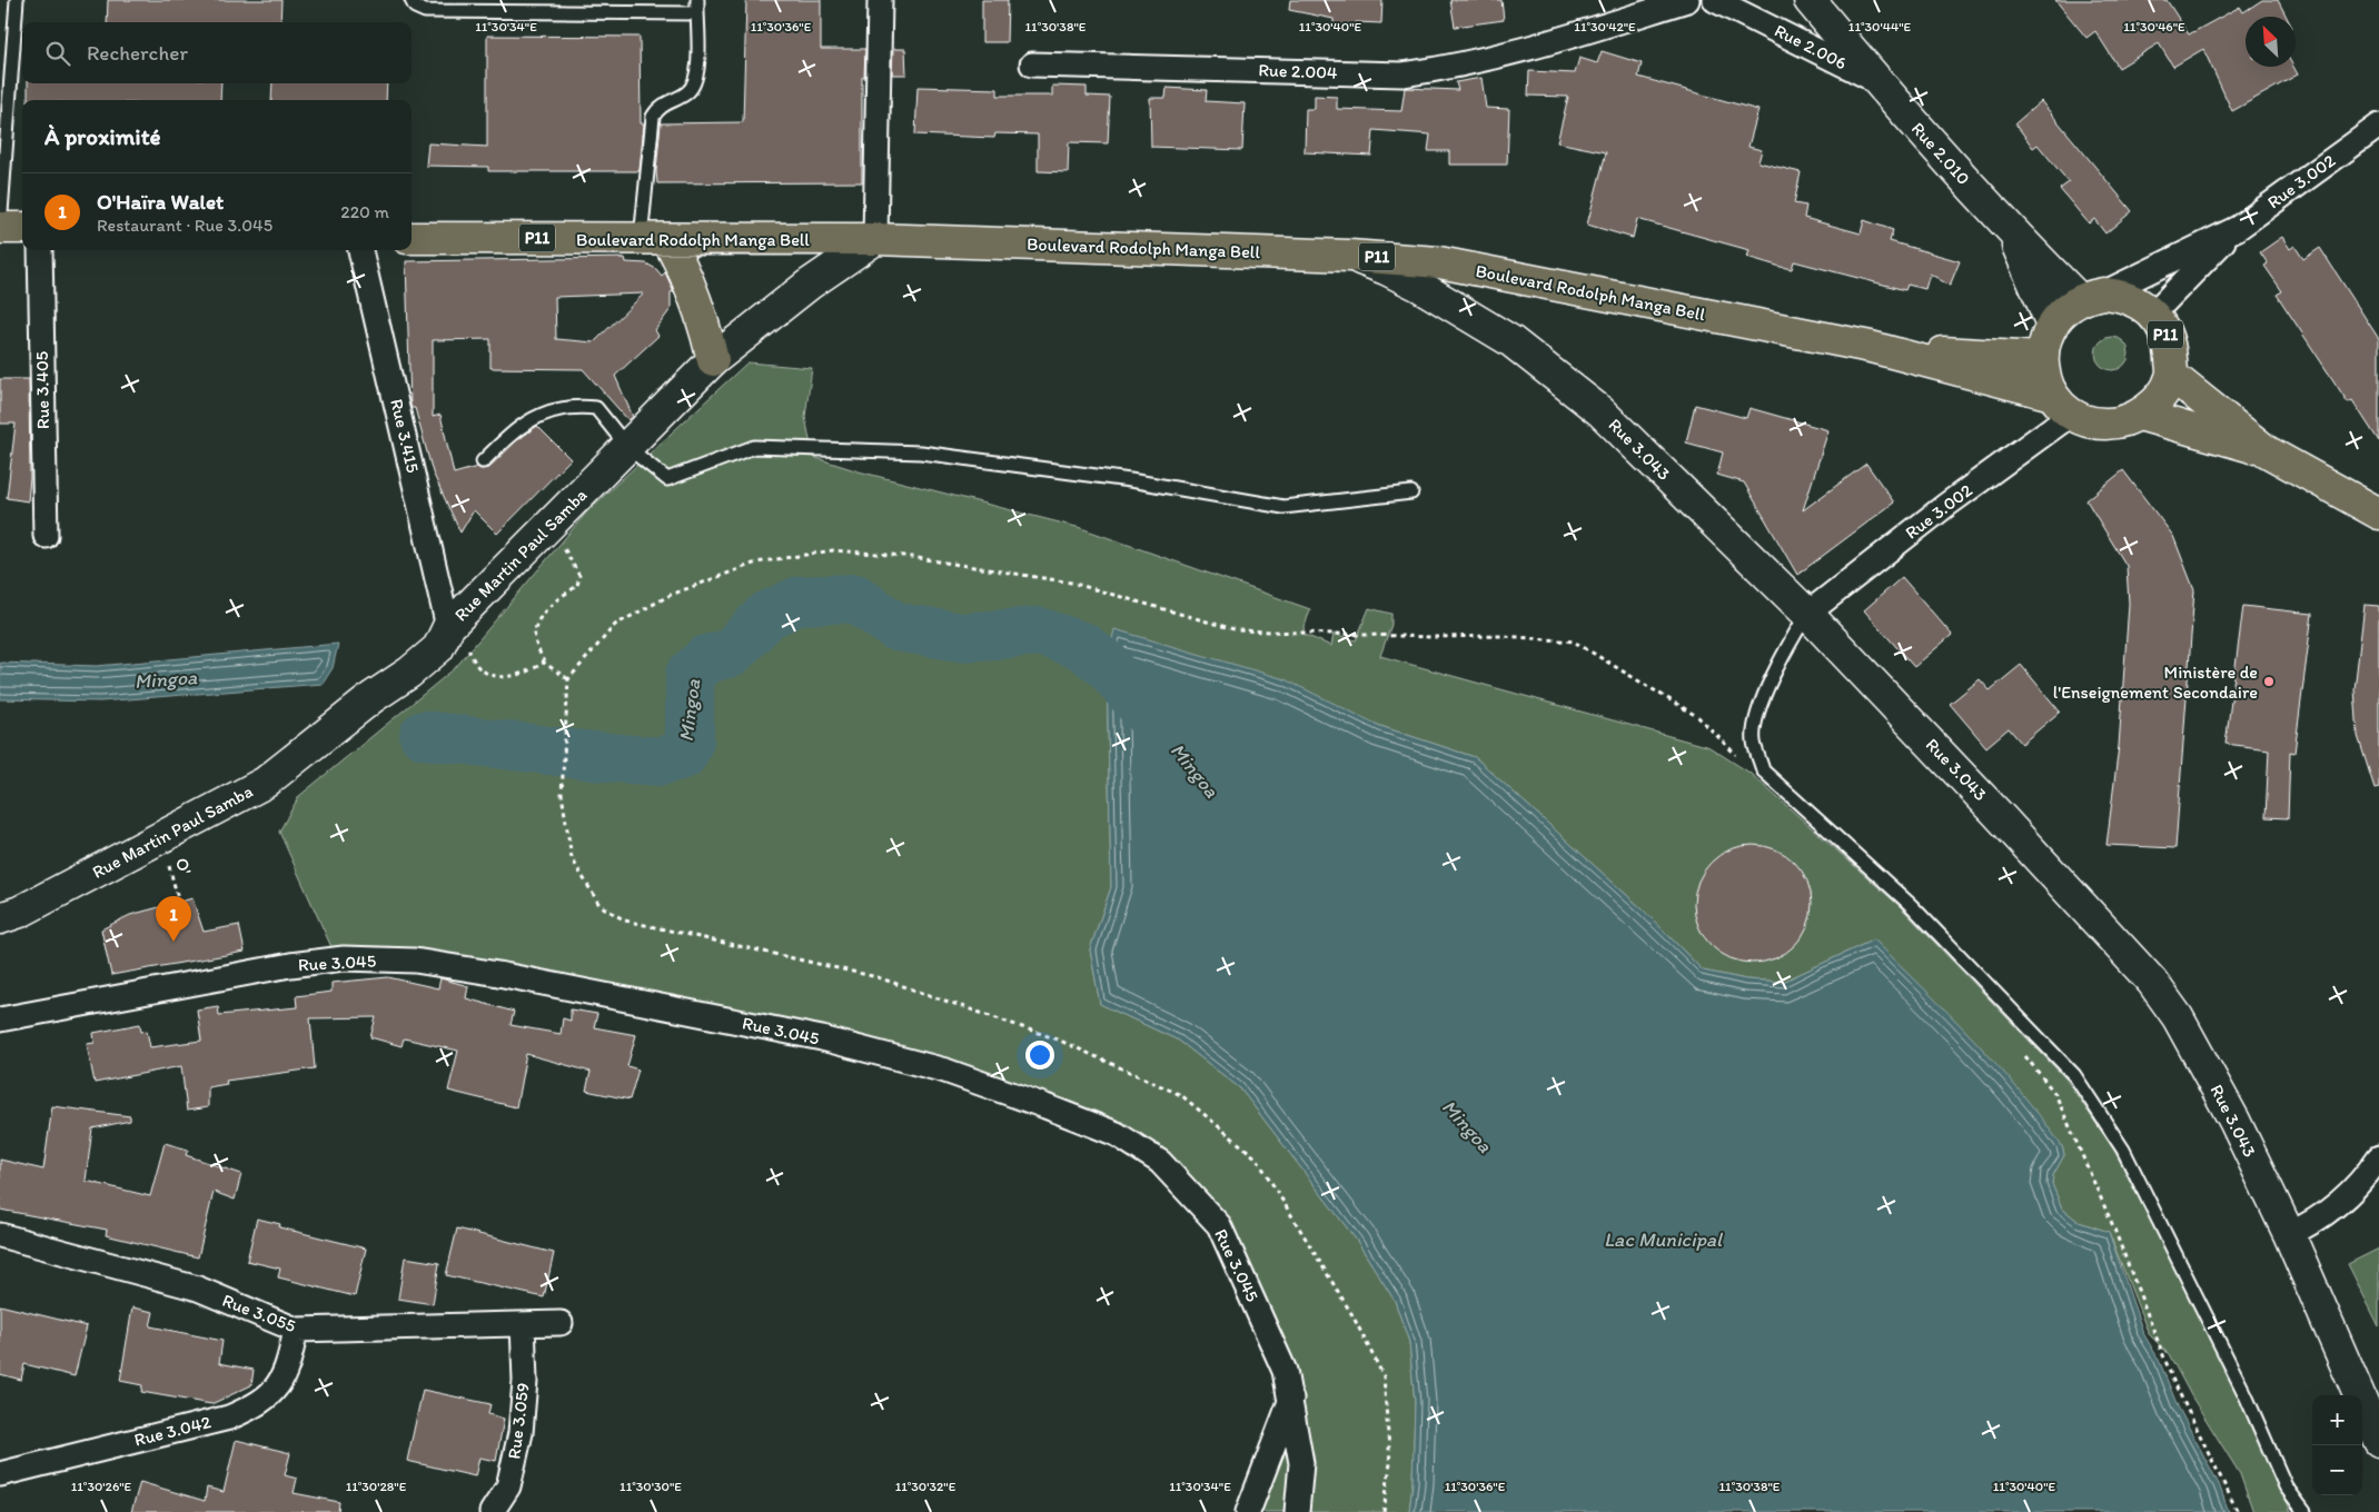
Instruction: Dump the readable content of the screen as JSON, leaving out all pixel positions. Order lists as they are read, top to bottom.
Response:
{
  "streets": {
    "main road": [
      "Rue 2.010",
      "P11",
      "Boulevard Rodolph Manga Bell",
      "Rue 3.043",
      "Rue Martin Paul Samba"
    ],
    "street": [
      "Rue 2.006",
      "Rue 2.004",
      "Rue 3.002",
      "Rue 3.405",
      "Rue 3.415",
      "Rue 3.045",
      "Rue 3.055",
      "Rue 3.059",
      "Rue 3.042"
    ],
    "path": ["O'"]
  },
  "crossings": [
    ["Rue 2.006", "Rue 2.010"],
    ["Rue 2.010", "Rue 3.002"],
    ["Rue 2.010", "P11"],
    ["Rue 3.002", "P11"],
    ["Rue 3.002", "Rue 3.043"],
    ["P11", "Boulevard Rodolph Manga Bell"],
    ["Boulevard Rodolph Manga Bell", "Rue 3.043"],
    ["Boulevard Rodolph Manga Bell", "Rue Martin Paul Samba"],
    ["Rue 3.415", "Rue Martin Paul Samba"],
    ["Rue Martin Paul Samba", "O'"],
    ["Rue 3.055", "Rue 3.059"],
    ["Rue 3.055", "Rue 3.042"]
  ],
  "water": ["Mingoa", "Lac Municipal"],
  "places": ["Ministère de l'Enseignement Secondaire"],
  "north": "top left",
  "page": {
    "search": "Rechercher",
    "heading": "À proximité",
    "list": [
      {
        "mark": "1",
        "name": "O'Haïra Walet",
        "note": "Restaurant · Rue 3.045",
        "value": "220 m"
      }
    ],
    "pins": "1",
    "map_buttons": ["+", "−"]
  },
  "coordinates": [
    "11°30'34\"E",
    "11°30'36\"E",
    "11°30'38\"E",
    "11°30'40\"E",
    "11°30'42\"E",
    "11°30'44\"E",
    "11°30'46\"E",
    "11°30'26\"E",
    "11°30'28\"E",
    "11°30'30\"E",
    "11°30'32\"E"
  ]
}
